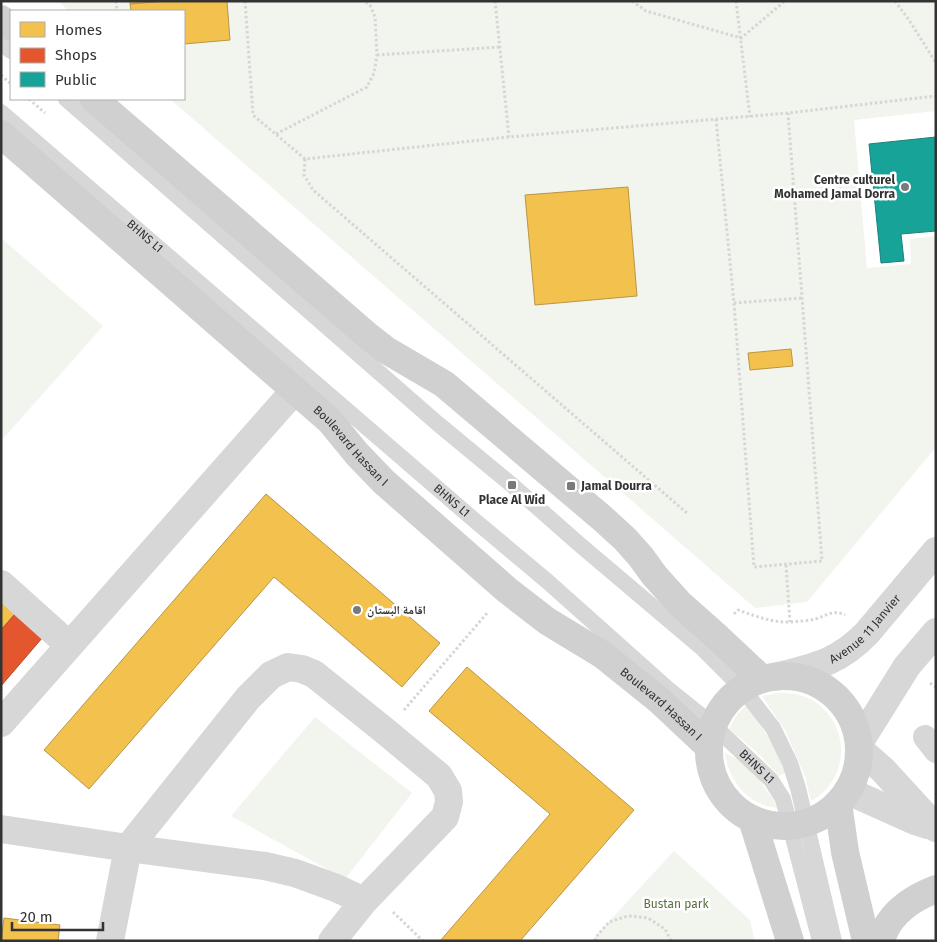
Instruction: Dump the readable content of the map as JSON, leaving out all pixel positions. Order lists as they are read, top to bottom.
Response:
{
  "streets": {
    "main road": ["Boulevard Hassan I"],
    "street": ["Avenue 11 Janvier"],
    "lane": ["BHNS L1"]
  },
  "crossings": [
    ["BHNS L1", "Boulevard Hassan I"],
    ["BHNS L1", "Avenue 11 Janvier"]
  ],
  "parks": ["Bustan park"],
  "places": {
    "other": ["Centre culturel Mohamed Jamal Dorra", "اقامة البستان"],
    "transit": ["Place Al Wid", "Jamal Dourra"]
  },
  "legend": ["Homes", "Shops", "Public"],
  "scale_bar": "20 m"
}
